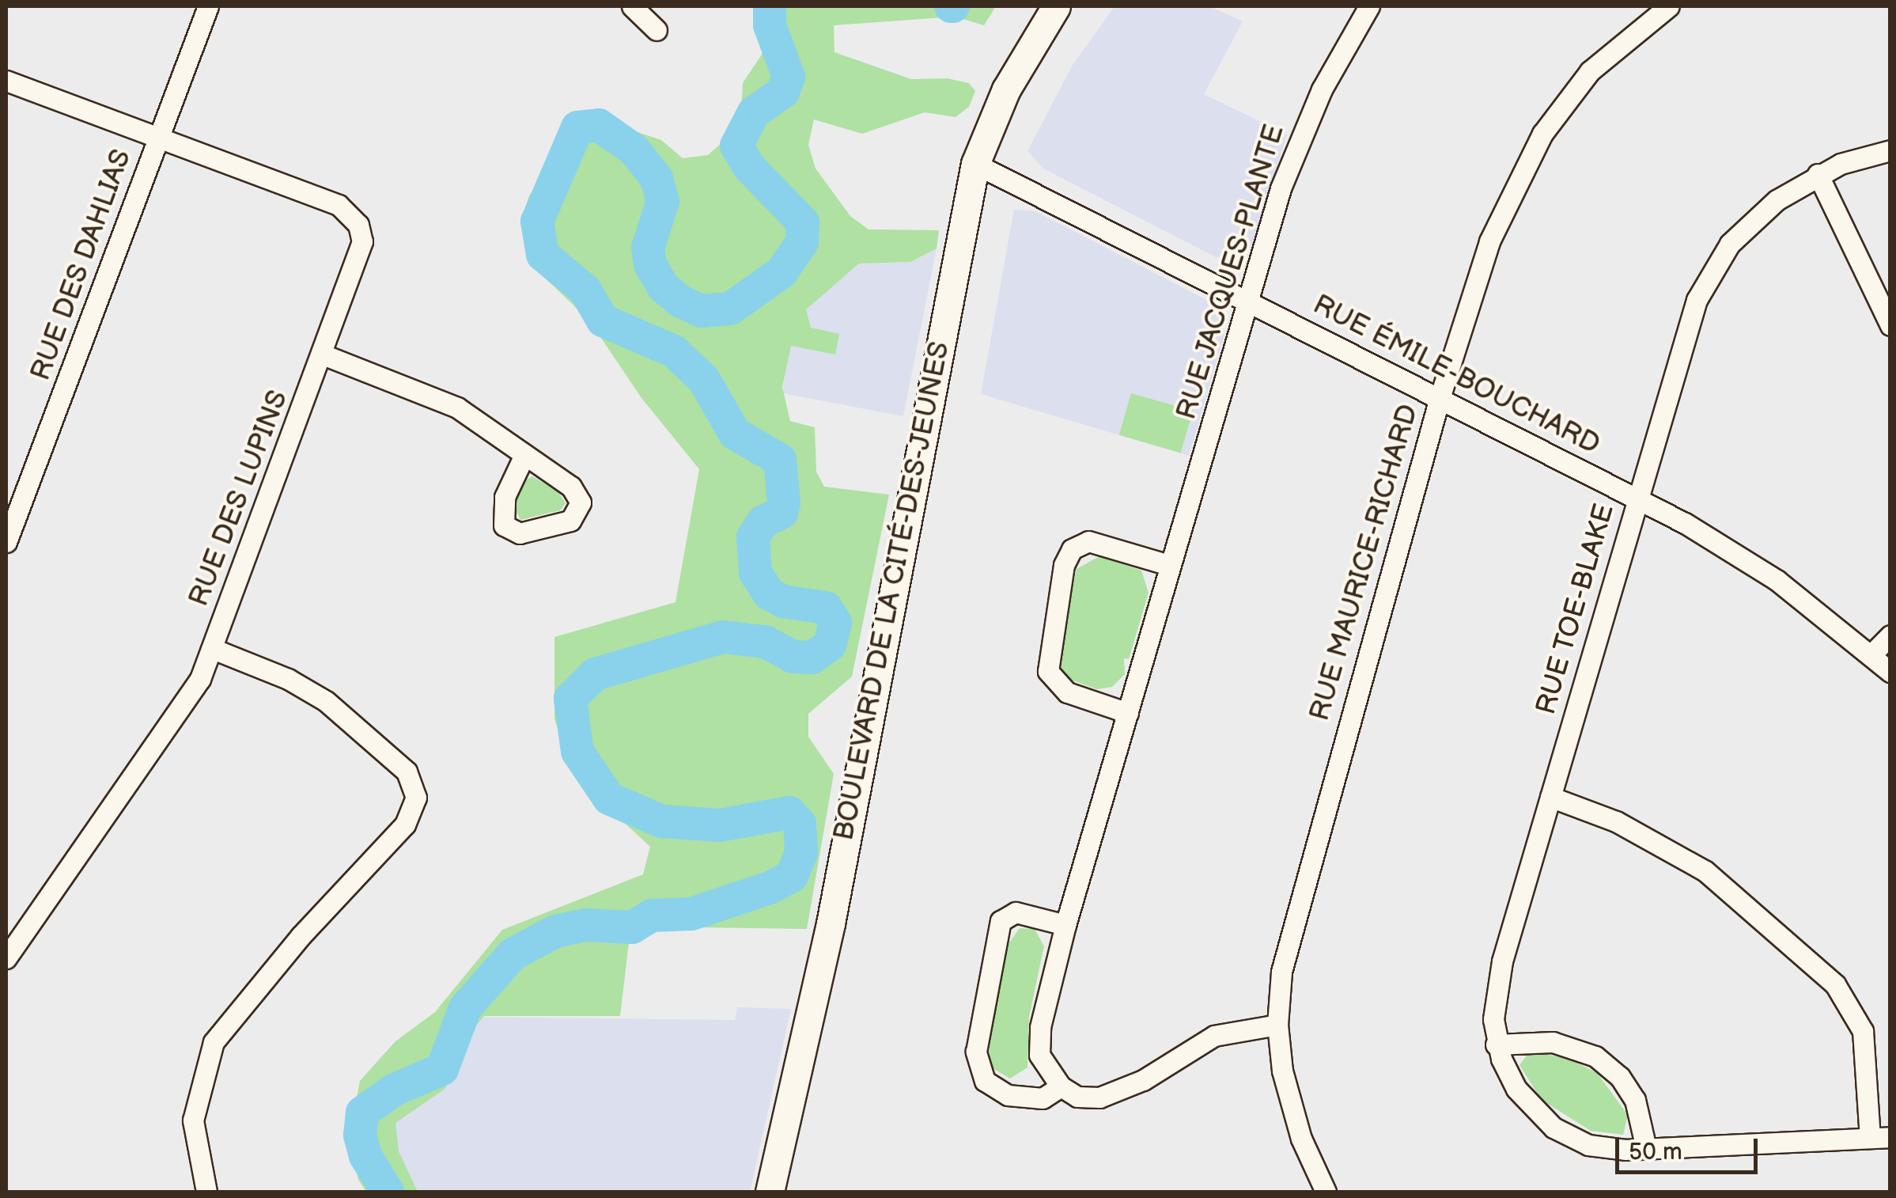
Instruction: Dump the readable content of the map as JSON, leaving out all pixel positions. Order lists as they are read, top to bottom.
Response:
{
  "streets": {
    "main road": ["BOULEVARD DE LA CITÉ-DES-JEUNES"],
    "street": [
      "RUE DES DAHLIAS",
      "RUE JACQUES-PLANTE",
      "RUE ÉMILE-BOUCHARD",
      "RUE DES LUPINS",
      "RUE MAURICE-RICHARD",
      "RUE TOE-BLAKE"
    ]
  },
  "crossings": [
    ["RUE DES DAHLIAS", "RUE DES LUPINS"],
    ["RUE JACQUES-PLANTE", "RUE ÉMILE-BOUCHARD"],
    ["RUE ÉMILE-BOUCHARD", "RUE MAURICE-RICHARD"],
    ["RUE ÉMILE-BOUCHARD", "BOULEVARD DE LA CITÉ-DES-JEUNES"],
    ["RUE ÉMILE-BOUCHARD", "RUE TOE-BLAKE"]
  ],
  "scale_bar": "50 m"
}
